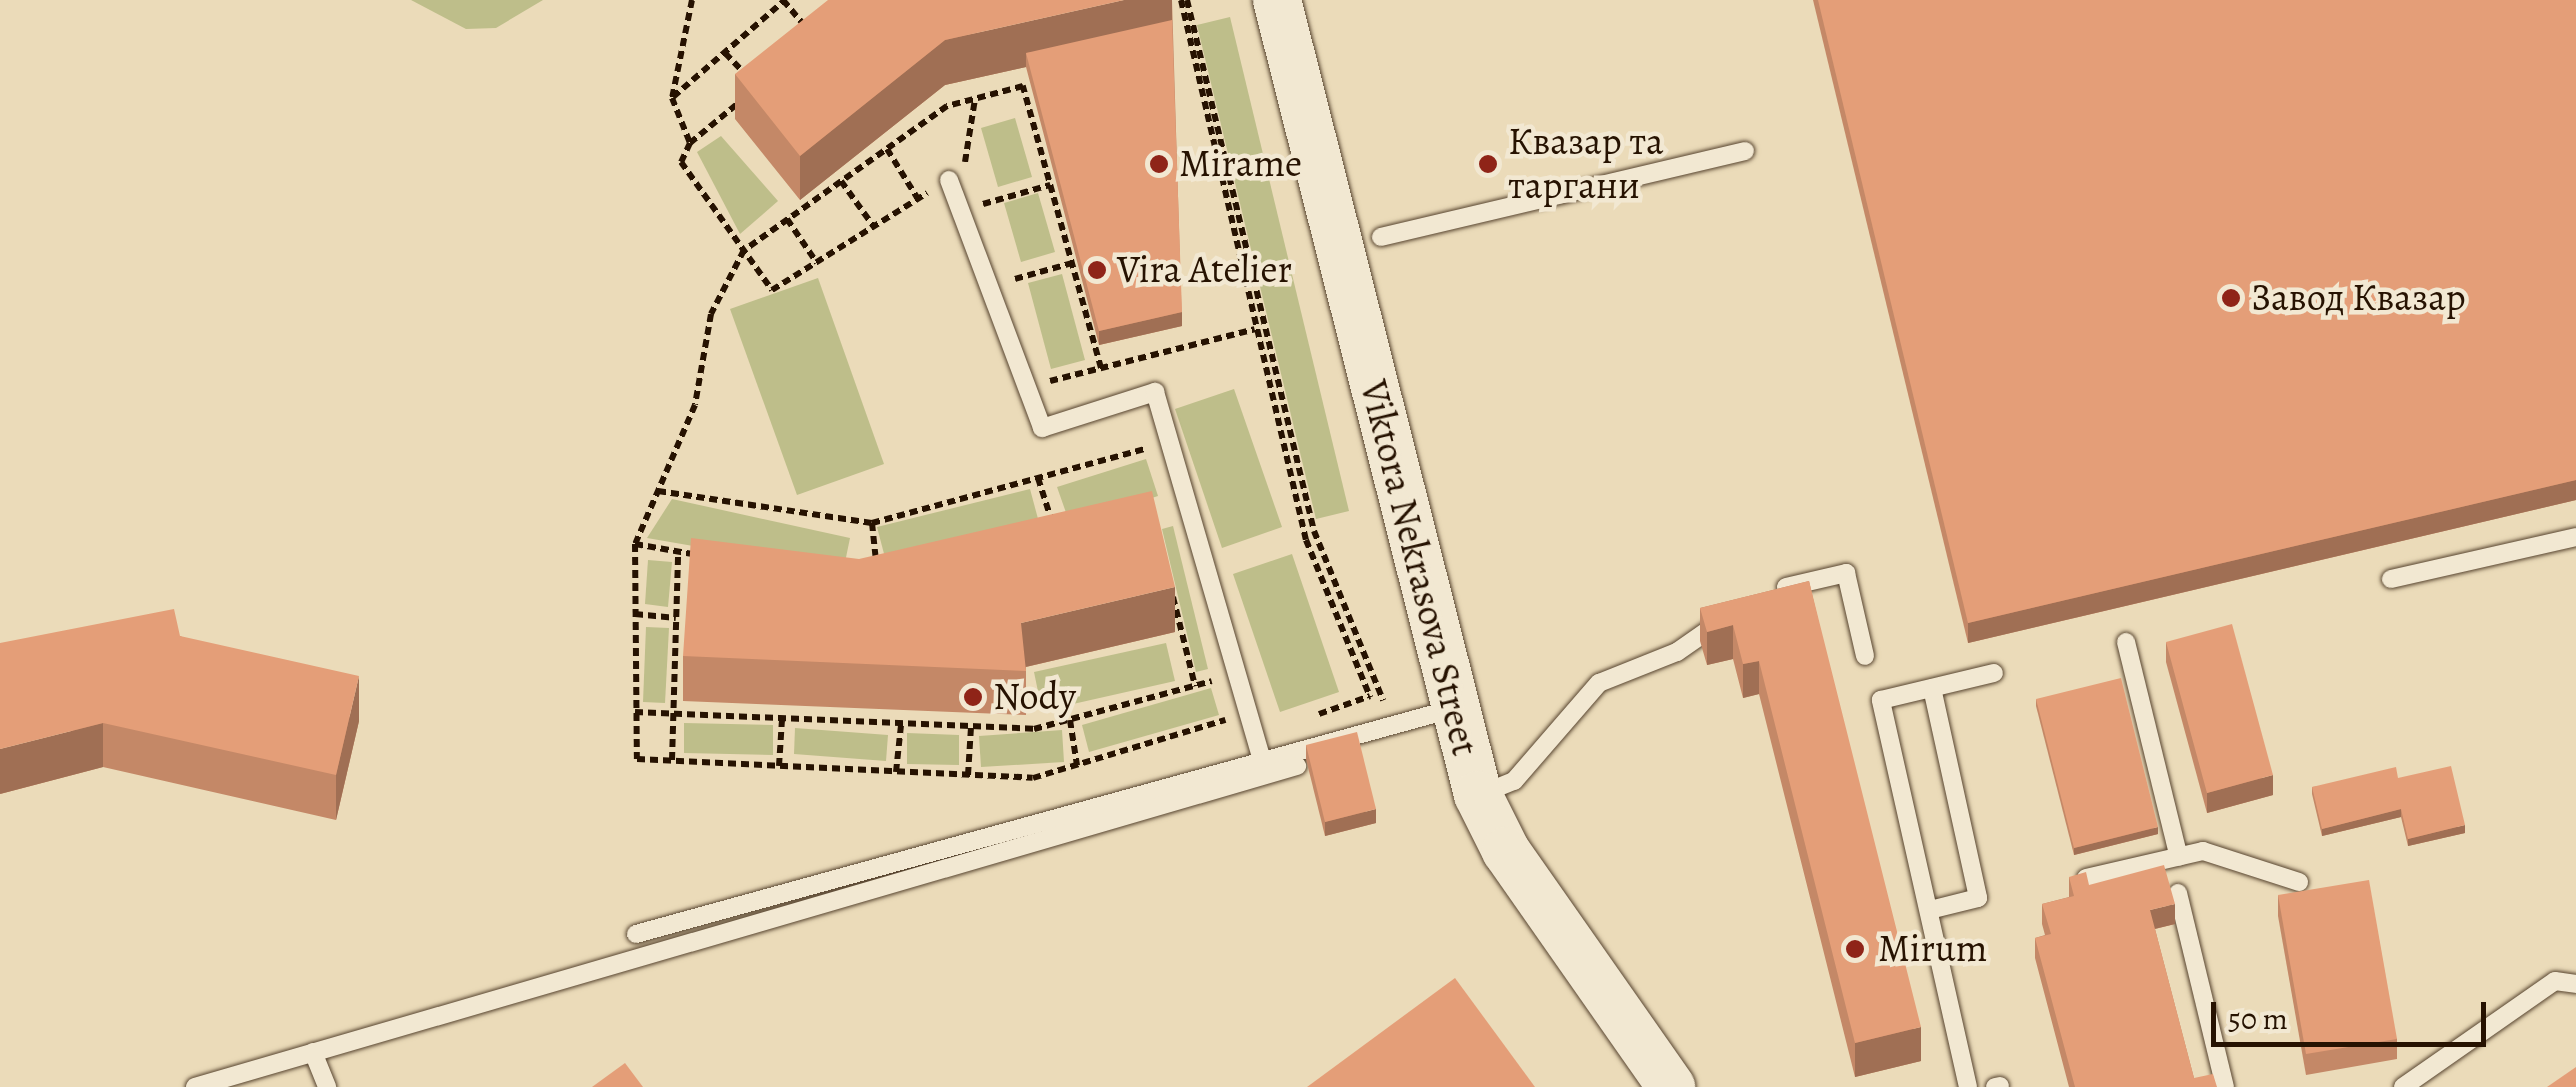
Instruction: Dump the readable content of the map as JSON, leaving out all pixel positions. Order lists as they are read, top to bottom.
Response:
{
  "streets": {
    "main road": ["Viktora Nekrasova Street"]
  },
  "places": [
    "Mirame",
    "Квазар та таргани",
    "Vira Atelier",
    "Завод Квазар",
    "Nody",
    "Mirum"
  ],
  "scale_bar": "50 m"
}
